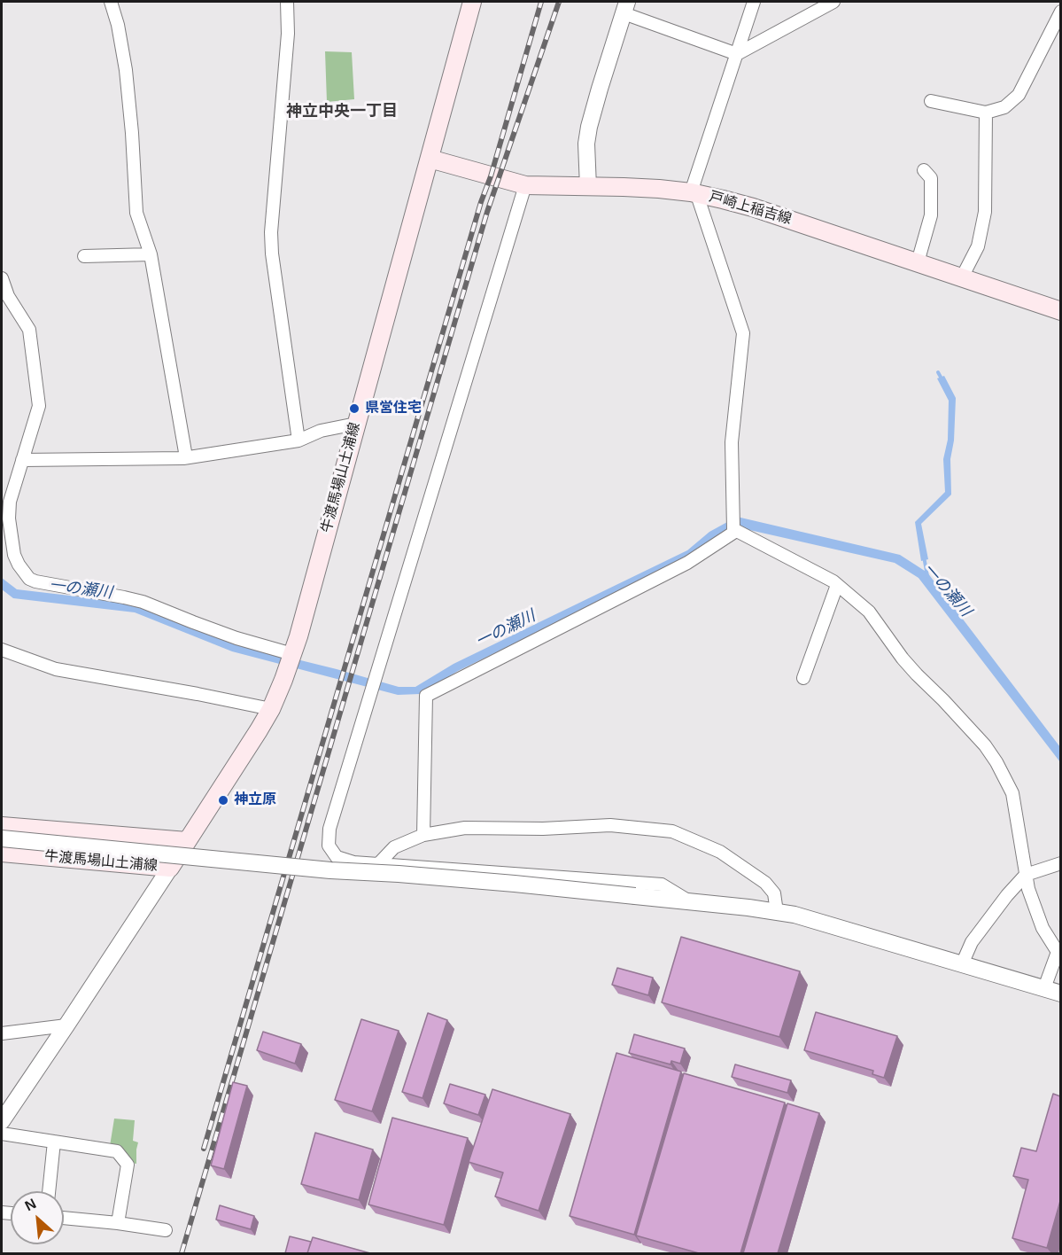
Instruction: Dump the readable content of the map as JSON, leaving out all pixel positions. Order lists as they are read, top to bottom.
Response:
{
  "streets": {
    "main road": ["戸崎上稲吉線", "牛渡馬場山土浦線"]
  },
  "crossings": [
    ["戸崎上稲吉線", "牛渡馬場山土浦線"]
  ],
  "districts": ["神立中央一丁目"],
  "water": ["一の瀬川"],
  "places": ["県営住宅", "神立原"],
  "north": "top left"
}
